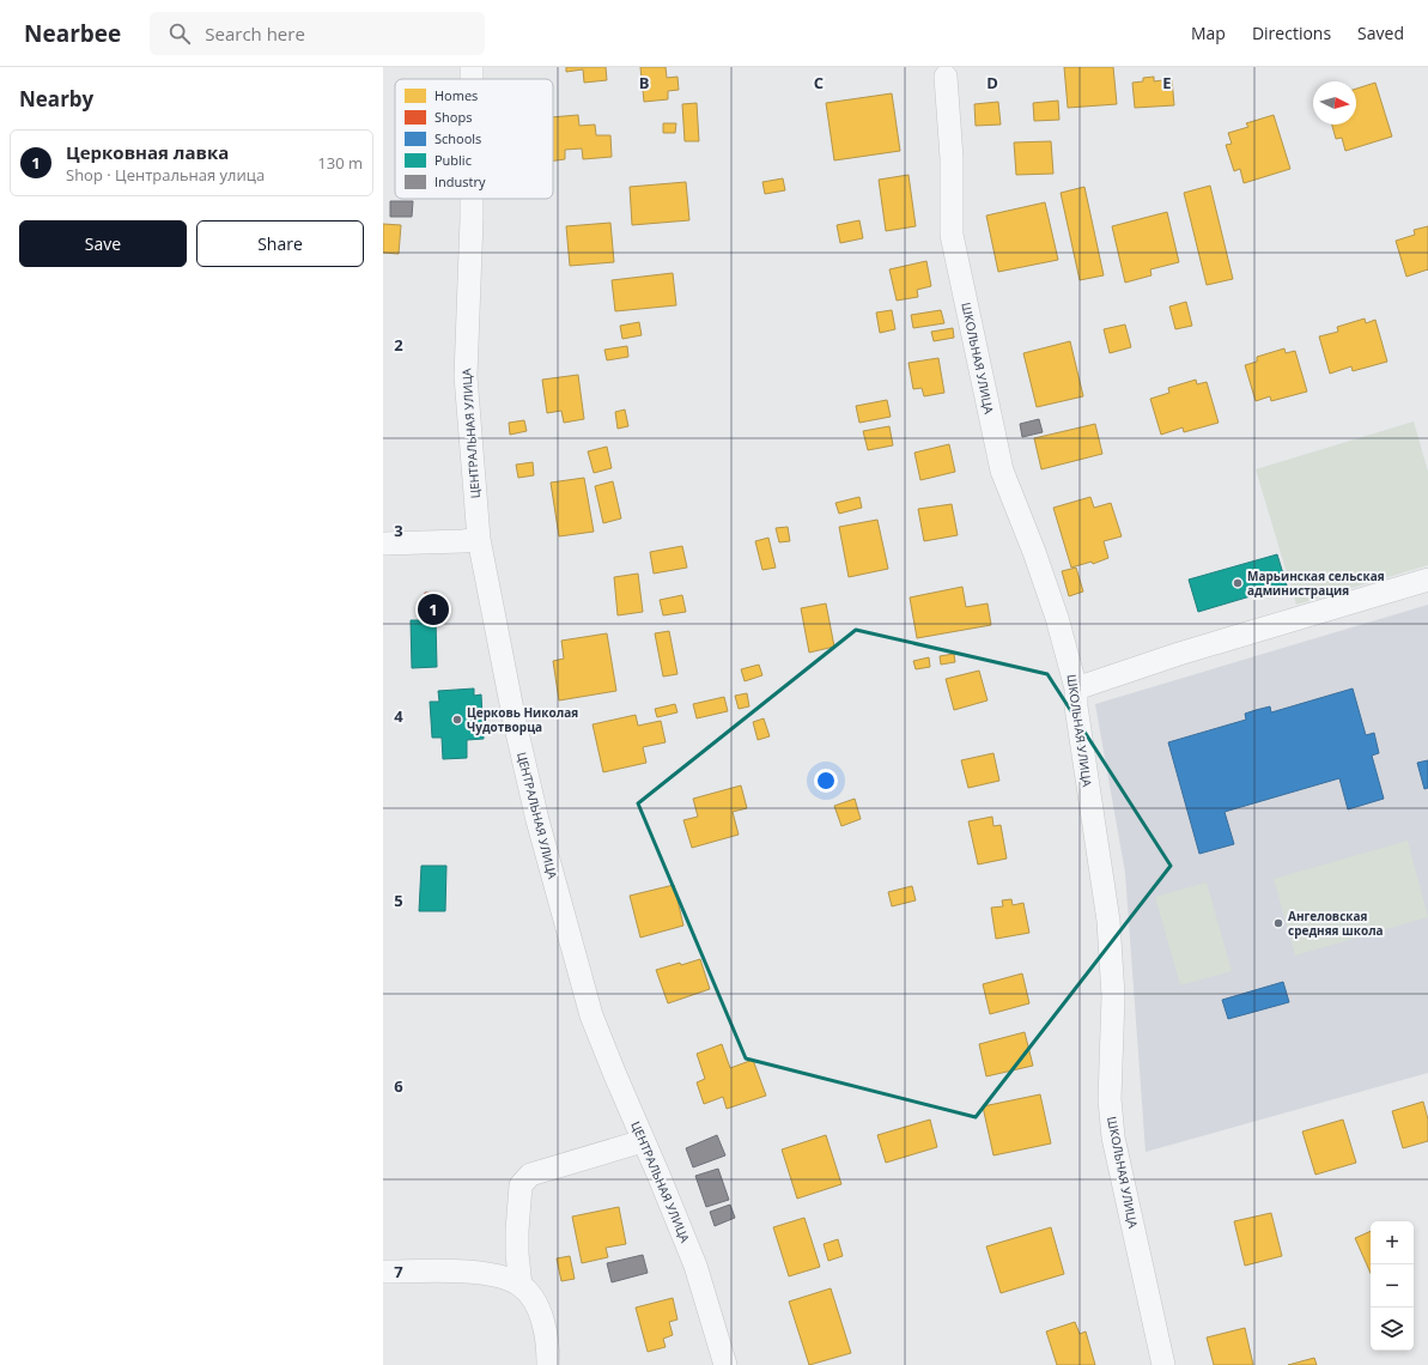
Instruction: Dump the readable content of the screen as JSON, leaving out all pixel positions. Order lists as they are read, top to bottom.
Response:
{
  "streets": {
    "street": ["ШКОЛЬНАЯ УЛИЦА", "ЦЕНТРАЛЬНАЯ УЛИЦА"]
  },
  "places": ["Марьинская сельская администрация", "Церковь Николая Чудотворца", "Ангеловская средняя школа"],
  "legend": [
    "Homes",
    "Shops",
    "Schools",
    "Public",
    "Industry"
  ],
  "north": "right",
  "page": {
    "header": "Nearbee",
    "search": "Search here",
    "nav": ["Map", "Directions", "Saved"],
    "heading": "Nearby",
    "list": [
      {
        "mark": "1",
        "name": "Церковная лавка",
        "note": "Shop · Центральная улица",
        "value": "130 m"
      }
    ],
    "buttons": ["Save", "Share"],
    "pins": "1",
    "map_buttons": ["+", "−"]
  },
  "grid": {
    "columns": [
      "B",
      "C",
      "D",
      "E"
    ],
    "rows": [
      "2",
      "3",
      "4",
      "5",
      "6",
      "7"
    ]
  }
}
